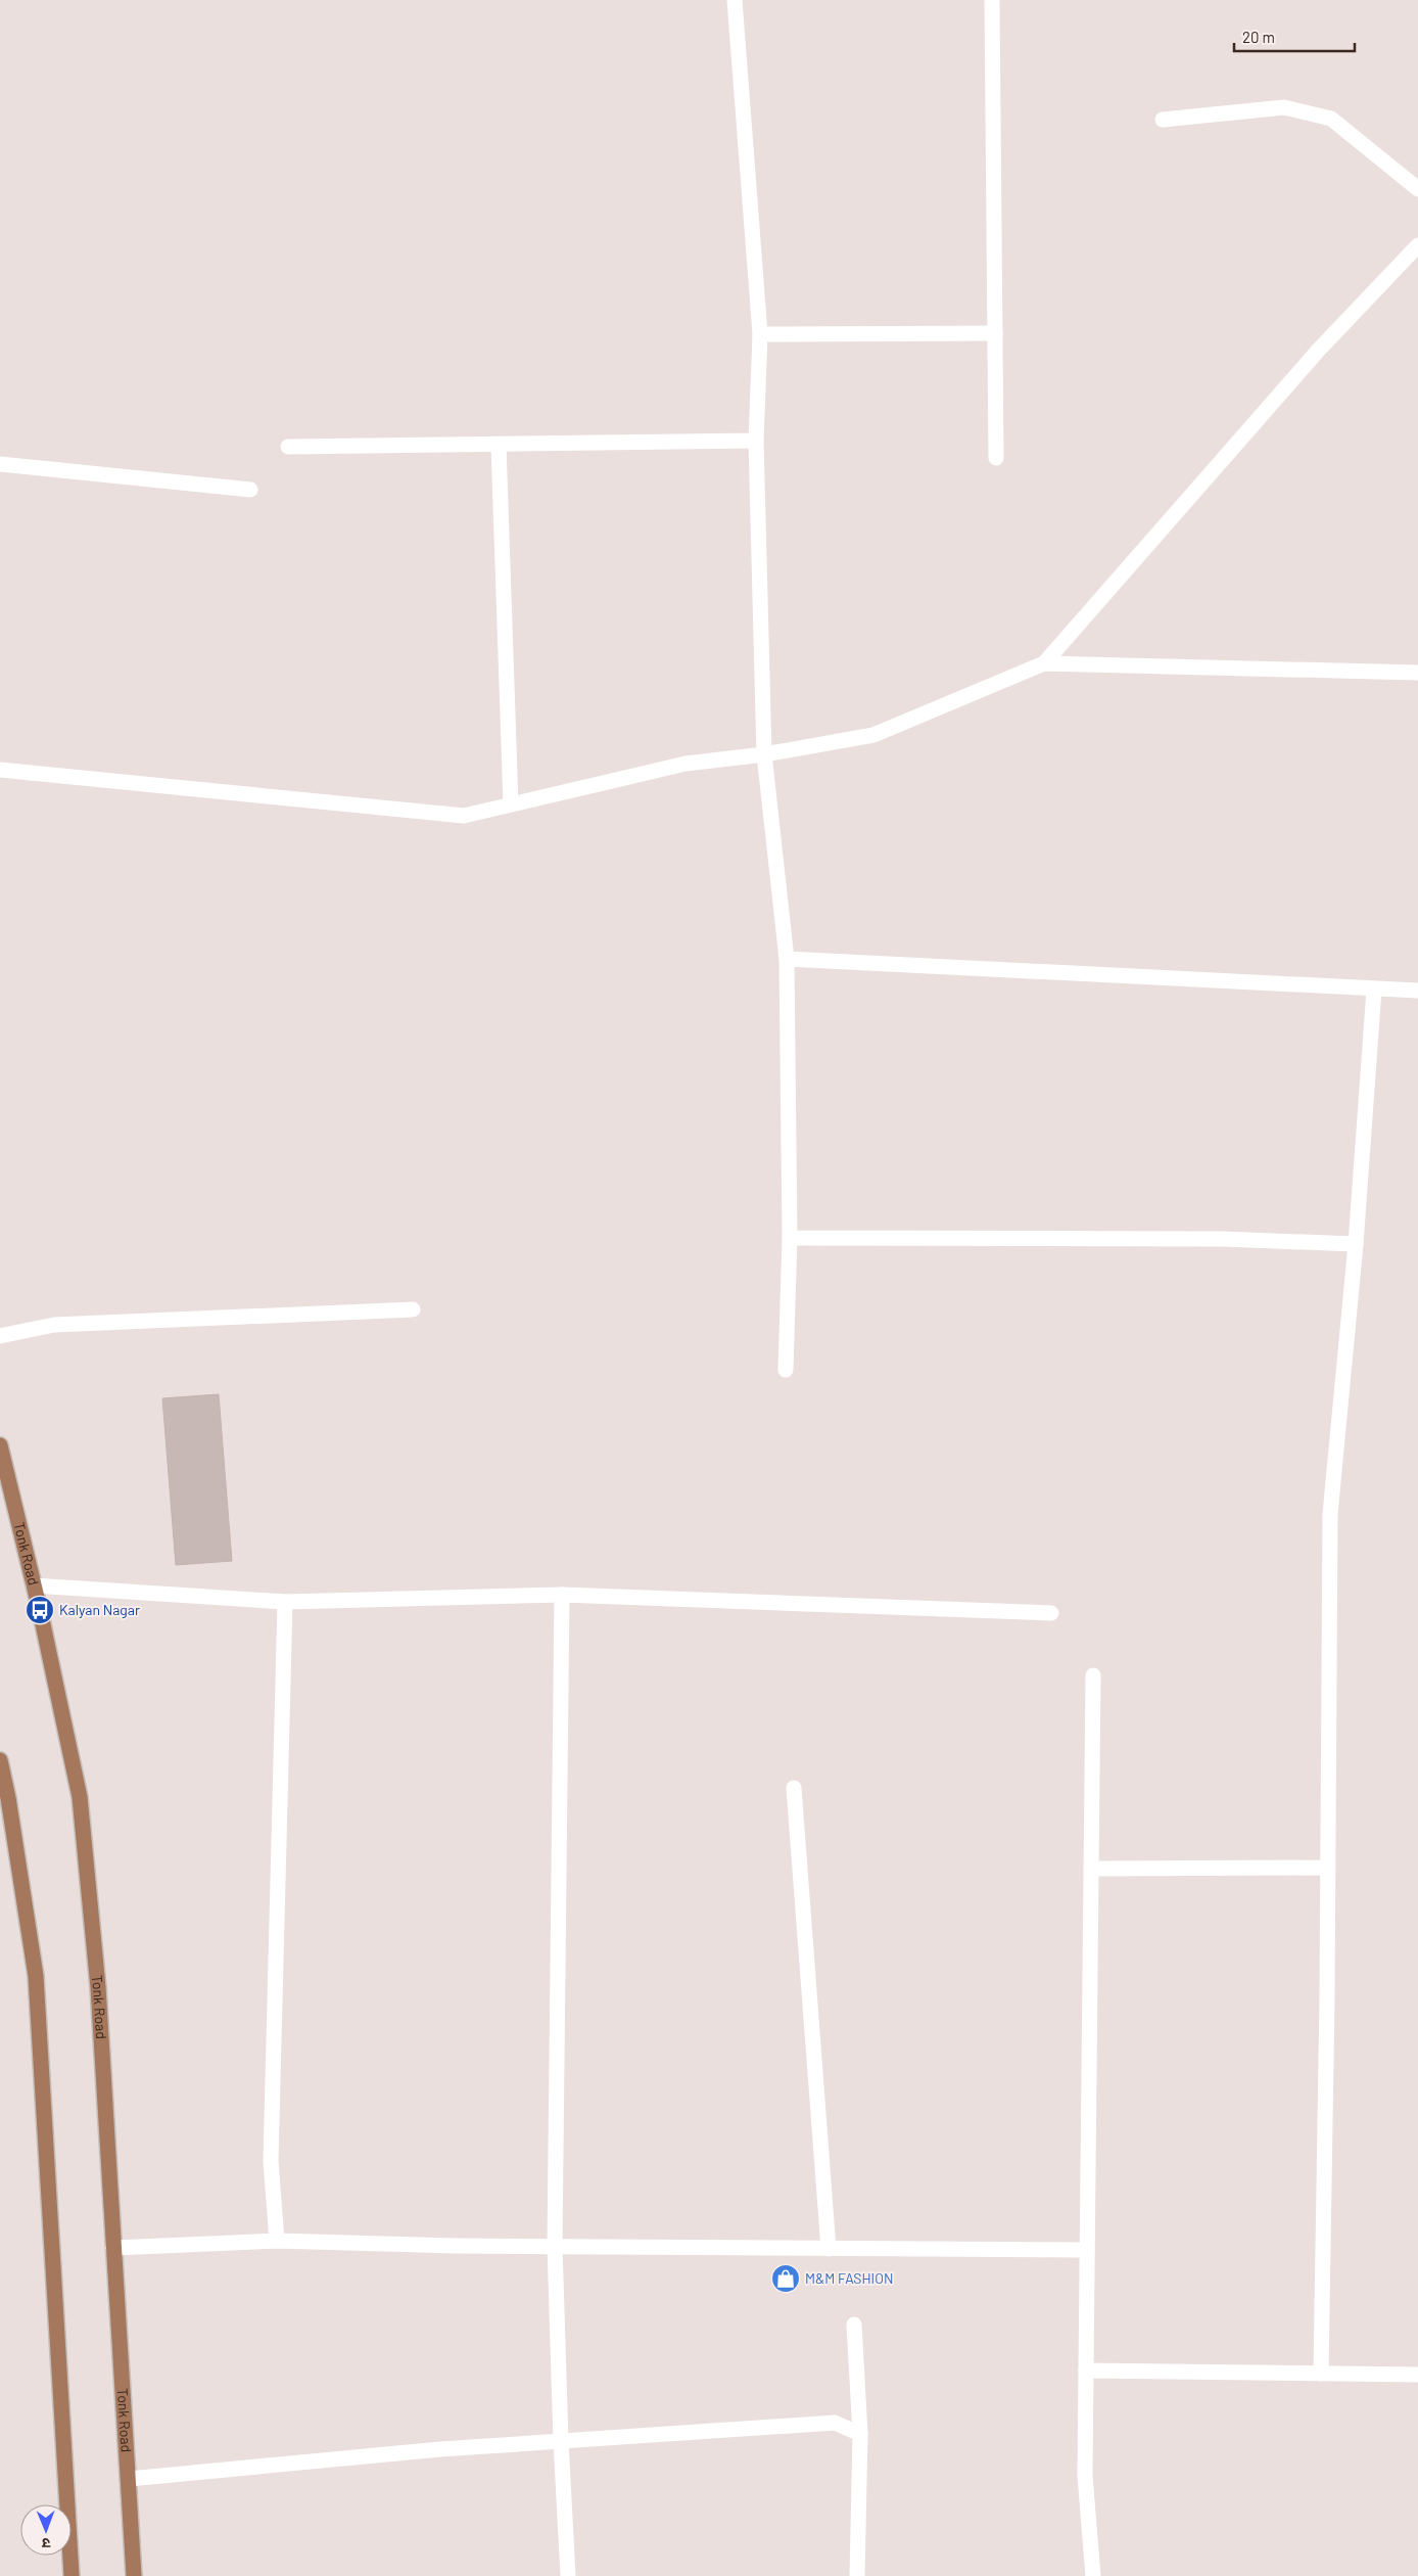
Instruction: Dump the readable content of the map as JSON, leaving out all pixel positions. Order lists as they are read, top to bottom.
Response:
{
  "streets": {
    "main road": ["Tonk Road"]
  },
  "places": {
    "bus stop": ["Kalyan Nagar"],
    "shop": ["M&M FASHION"]
  },
  "scale_bar": "20 m",
  "north": "bottom"
}
